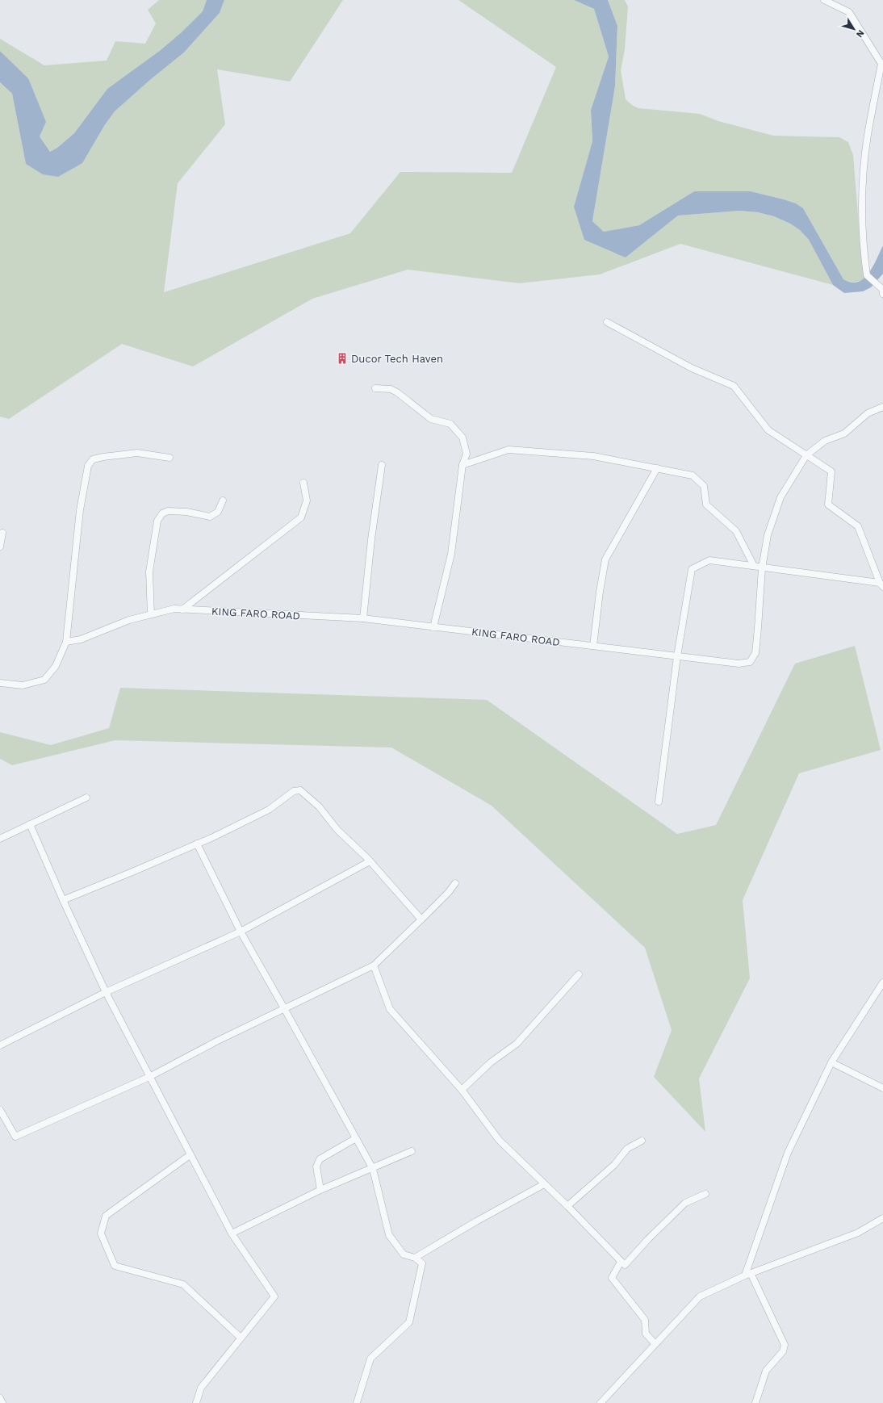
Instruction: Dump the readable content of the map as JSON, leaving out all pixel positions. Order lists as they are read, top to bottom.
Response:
{
  "streets": {
    "street": ["KING FARO ROAD"]
  },
  "places": {
    "building": ["Ducor Tech Haven"]
  },
  "north": "bottom right"
}
